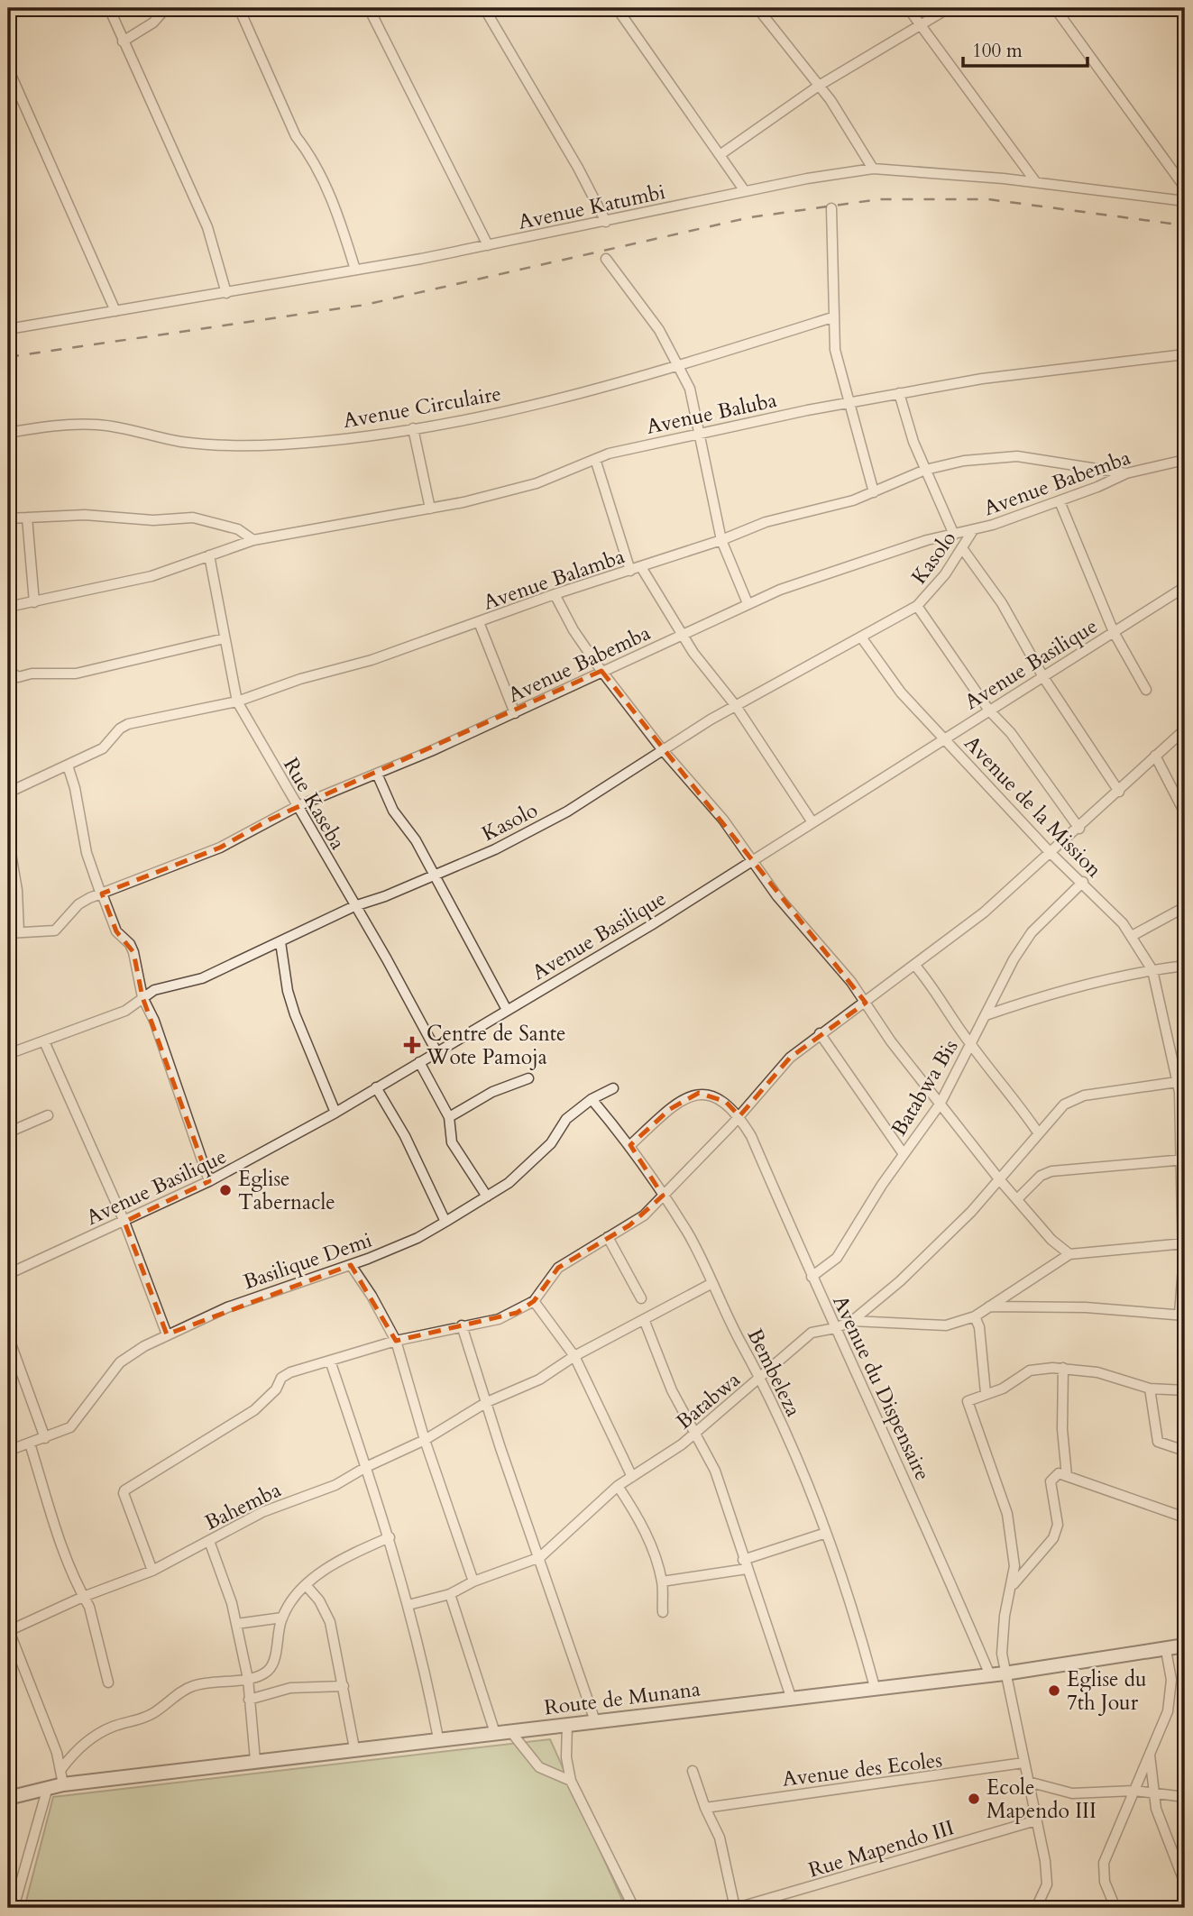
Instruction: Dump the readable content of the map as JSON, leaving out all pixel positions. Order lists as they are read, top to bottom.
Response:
{
  "streets": {
    "main road": ["Route de Munana"],
    "street": [
      "Avenue Katumbi",
      "Avenue Circulaire",
      "Avenue Baluba",
      "Avenue Babemba",
      "Kasolo",
      "Avenue Balamba",
      "Avenue Basilique",
      "Rue Kaseba",
      "Avenue de la Mission",
      "Batabwa Bis",
      "Basilique Demi",
      "Bembeleza",
      "Avenue du Dispensaire",
      "Batabwa",
      "Bahemba",
      "Avenue des Ecoles",
      "Rue Mapendo III"
    ]
  },
  "crossings": [
    ["Avenue Baluba", "Rue Kaseba"],
    ["Avenue Babemba", "Kasolo"],
    ["Avenue Babemba", "Avenue Balamba"],
    ["Avenue Babemba", "Rue Kaseba"],
    ["Kasolo", "Rue Kaseba"],
    ["Kasolo", "Avenue de la Mission"],
    ["Avenue Balamba", "Rue Kaseba"],
    ["Avenue Basilique", "Rue Kaseba"],
    ["Avenue Basilique", "Avenue de la Mission"],
    ["Avenue de la Mission", "Batabwa Bis"],
    ["Avenue de la Mission", "Batabwa"],
    ["Batabwa Bis", "Avenue du Dispensaire"],
    ["Basilique Demi", "Bembeleza"],
    ["Bembeleza", "Batabwa"],
    ["Bembeleza", "Bahemba"],
    ["Bembeleza", "Route de Munana"],
    ["Avenue du Dispensaire", "Batabwa"],
    ["Avenue du Dispensaire", "Route de Munana"]
  ],
  "places": {
    "health": ["Centre de Sante Wote Pamoja"],
    "other": ["Eglise Tabernacle", "Eglise du 7th Jour", "Ecole Mapendo III"]
  },
  "scale_bar": "100 m"
}
